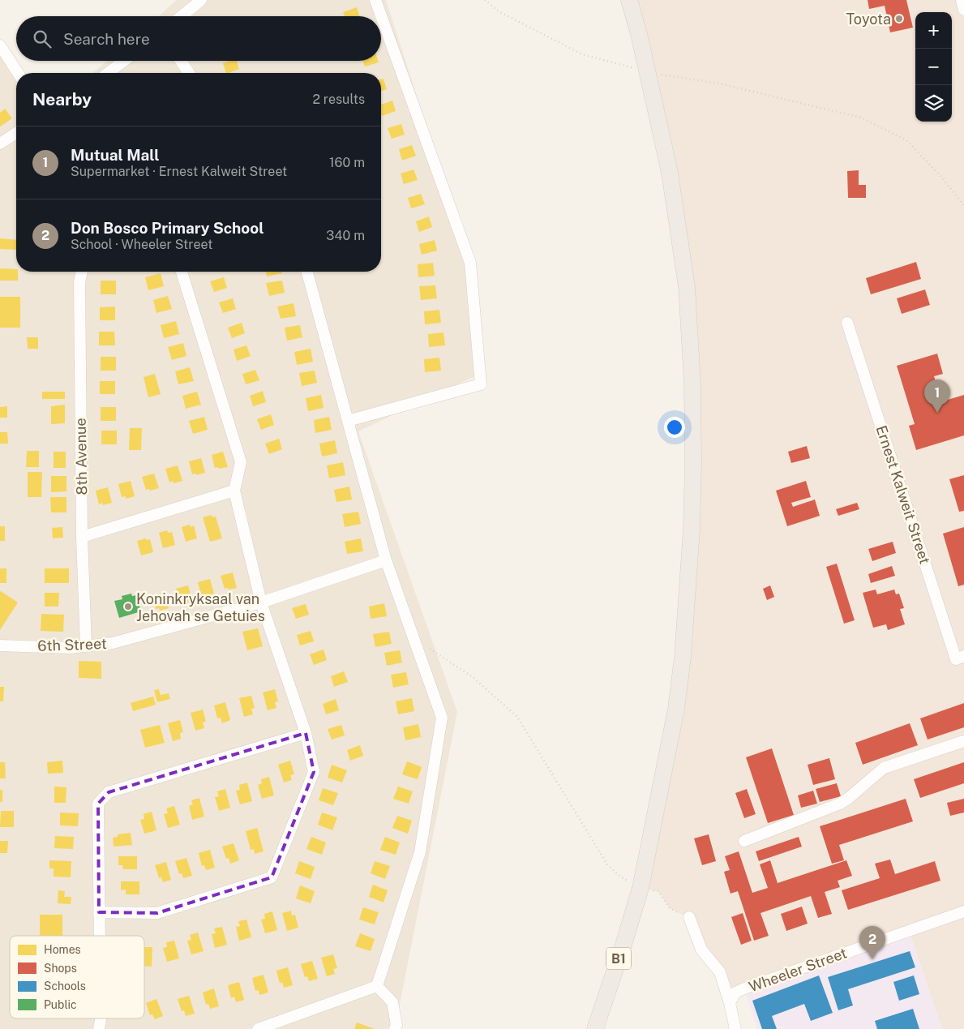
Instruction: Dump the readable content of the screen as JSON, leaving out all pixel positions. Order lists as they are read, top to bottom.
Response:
{
  "streets": {
    "highway": ["B1"],
    "street": [
      "8th Avenue",
      "Ernest Kalweit Street",
      "6th Street",
      "Wheeler Street"
    ]
  },
  "crossings": [
    ["8th Avenue", "6th Street"]
  ],
  "places": ["Toyota", "Koninkryksaal van Jehovah se Getuies"],
  "legend": [
    "Homes",
    "Shops",
    "Schools",
    "Public"
  ],
  "page": {
    "map_buttons": ["+", "−"],
    "search": "Search here",
    "heading": ["Nearby", "2 results"],
    "list": [
      {
        "mark": "1",
        "name": "Mutual Mall",
        "note": "Supermarket · Ernest Kalweit Street",
        "value": "160 m"
      },
      {
        "mark": "2",
        "name": "Don Bosco Primary School",
        "note": "School · Wheeler Street",
        "value": "340 m"
      }
    ],
    "pins": ["1", "2"]
  }
}
